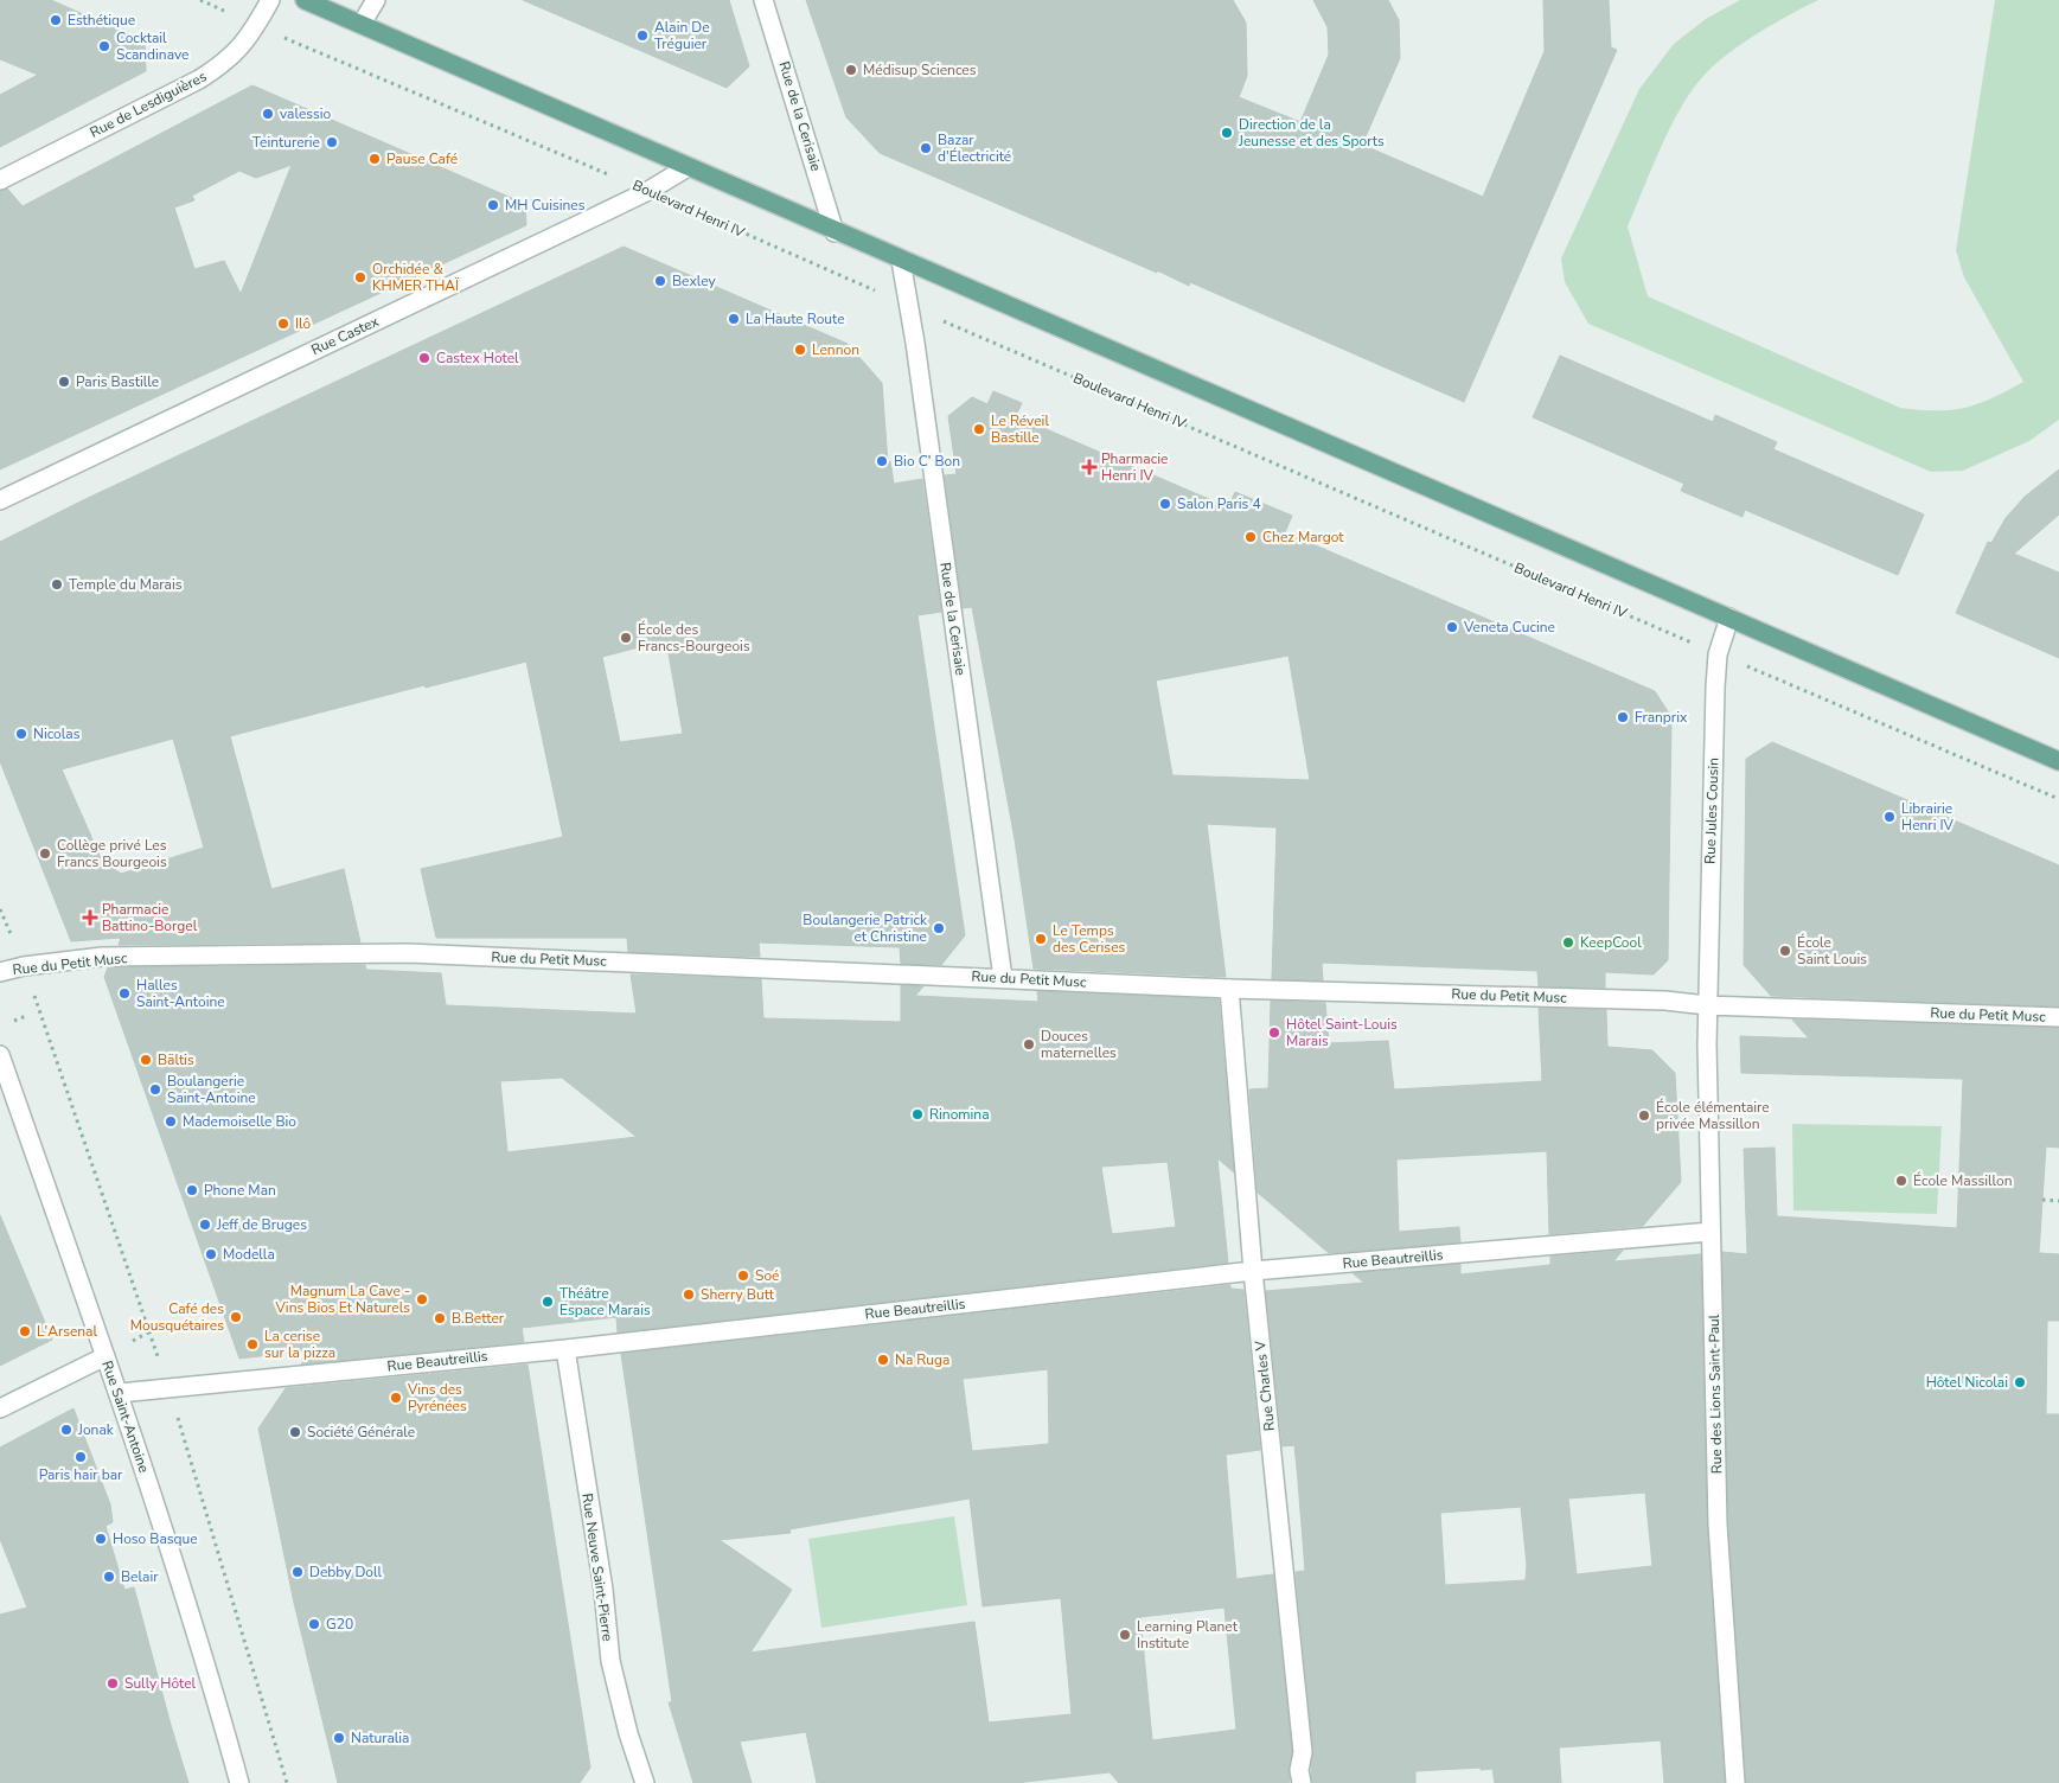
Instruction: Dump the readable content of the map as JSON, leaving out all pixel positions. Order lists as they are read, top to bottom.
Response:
{
  "streets": {
    "street": [
      "Rue de Lesdiguières",
      "Rue de la Cerisaie",
      "Rue Castex",
      "Rue Jules Cousin",
      "Rue du Petit Musc",
      "Rue Beautreillis",
      "Rue Charles V",
      "Rue des Lions Saint-Paul",
      "Rue Saint-Antoine",
      "Rue Neuve Saint-Pierre"
    ],
    "path": ["Boulevard Henri IV"]
  },
  "crossings": [
    ["Rue de Lesdiguières", "Boulevard Henri IV"],
    ["Rue de la Cerisaie", "Boulevard Henri IV"],
    ["Rue de la Cerisaie", "Rue du Petit Musc"],
    ["Boulevard Henri IV", "Rue Castex"],
    ["Boulevard Henri IV", "Rue Jules Cousin"],
    ["Rue Jules Cousin", "Rue du Petit Musc"],
    ["Rue Jules Cousin", "Rue des Lions Saint-Paul"],
    ["Rue du Petit Musc", "Rue Charles V"],
    ["Rue du Petit Musc", "Rue des Lions Saint-Paul"],
    ["Rue Beautreillis", "Rue Charles V"],
    ["Rue Beautreillis", "Rue des Lions Saint-Paul"],
    ["Rue Beautreillis", "Rue Saint-Antoine"],
    ["Rue Beautreillis", "Rue Neuve Saint-Pierre"]
  ],
  "places": {
    "other": [
      "Esthétique",
      "Alain De Tréguier",
      "Cocktail Scandinave",
      "Médisup Sciences",
      "valessio",
      "Direction de la Jeunesse et des Sports",
      "Teinturerie",
      "Bazar d'Électricité",
      "Pause Café",
      "MH Cuisines",
      "Orchidée & KHMER THAÏ",
      "Bexley",
      "La Haute Route",
      "Ilô",
      "Lennon",
      "Castex Hotel",
      "Paris Bastille",
      "Le Réveil Bastille",
      "Bio C' Bon",
      "Salon Paris 4",
      "Chez Margot",
      "Temple du Marais",
      "Veneta Cucine",
      "École des Francs-Bourgeois",
      "Franprix",
      "Nicolas",
      "Librairie Henri IV",
      "Collège privé Les Francs Bourgeois",
      "Boulangerie Patrick et Christine",
      "Le Temps des Cerises",
      "KeepCool",
      "École Saint Louis",
      "Halles Saint-Antoine",
      "Hôtel Saint-Louis Marais",
      "Douces maternelles",
      "Bältis",
      "Boulangerie Saint-Antoine",
      "Rinomina",
      "École élémentaire privée Massillon",
      "Mademoiselle Bio",
      "École Massillon",
      "Phone Man",
      "Jeff de Bruges",
      "Modella",
      "Soé",
      "Sherry Butt",
      "Magnum La Cave - Vins Bios Et Naturels",
      "Théâtre Espace Marais",
      "Café des Mousquétaires",
      "B.Better",
      "L'Arsenal",
      "La cerise sur la pizza",
      "Na Ruga",
      "Hôtel Nicolai",
      "Vins des Pyrénées",
      "Jonak",
      "Société Générale",
      "Paris hair bar",
      "Hoso Basque",
      "Debby Doll",
      "Belair",
      "G20",
      "Learning Planet Institute",
      "Sully Hôtel",
      "Naturalia"
    ],
    "health": ["Pharmacie Henri IV", "Pharmacie Battino-Borgel"]
  }
}
